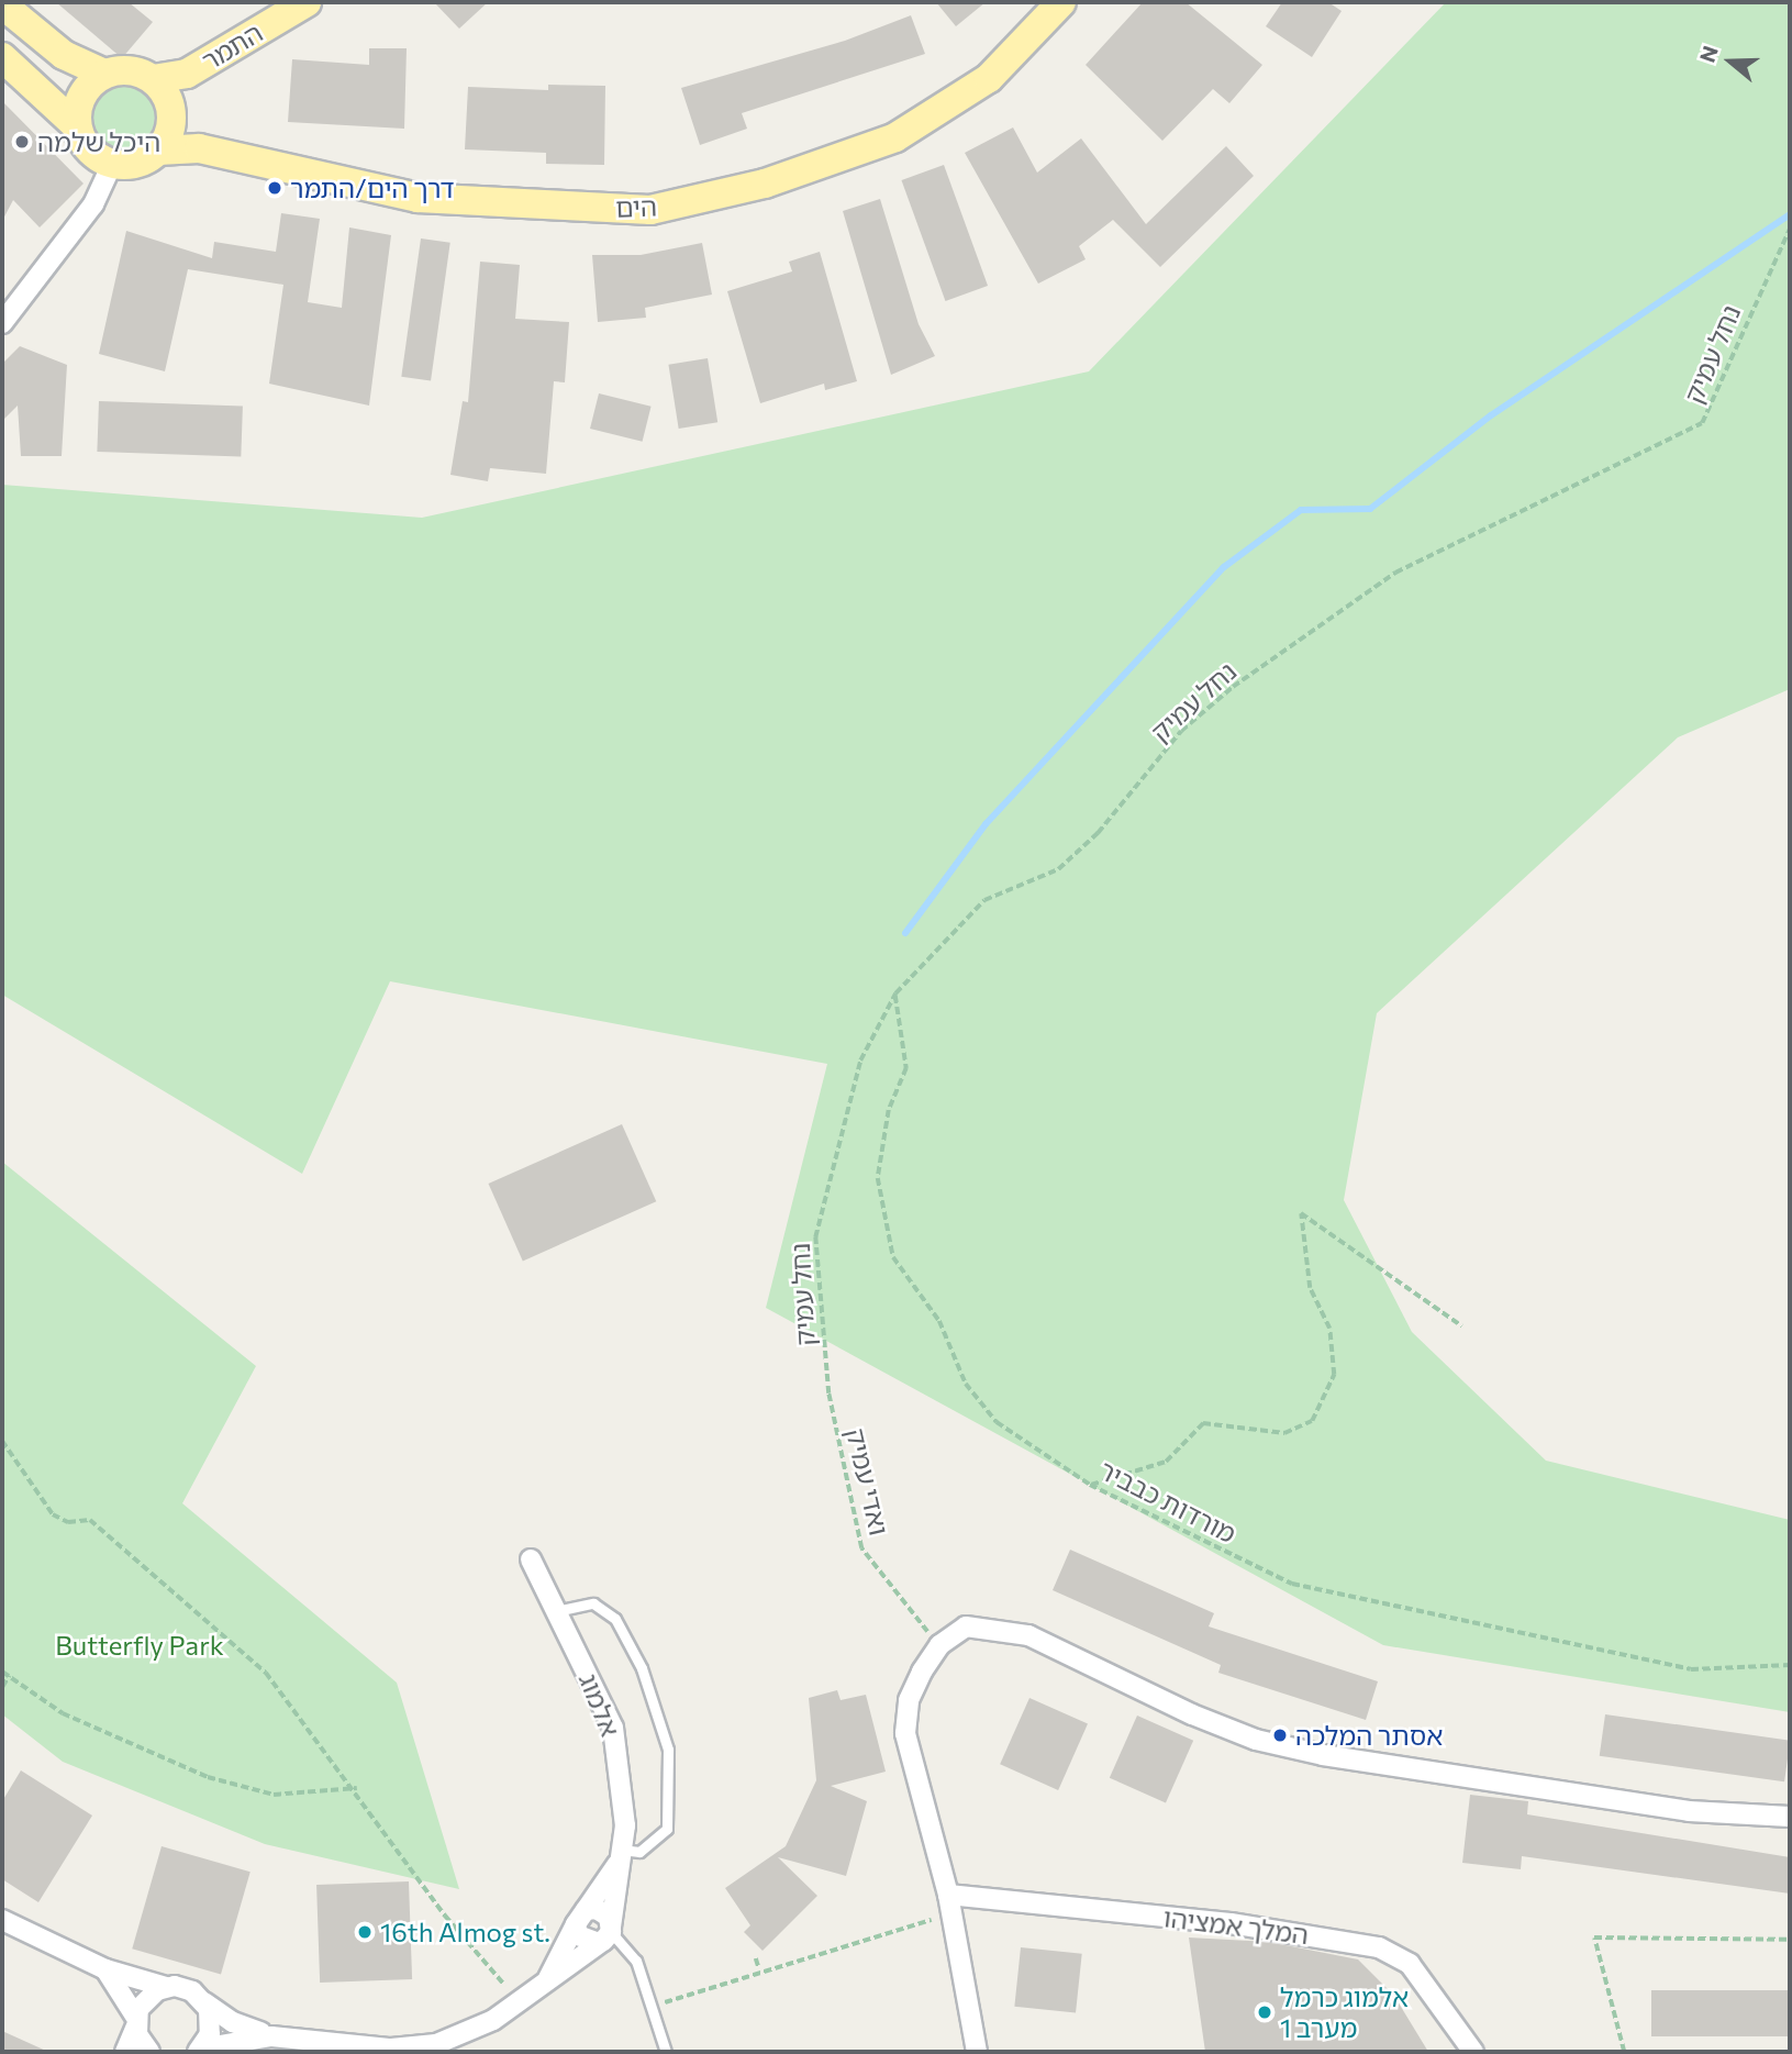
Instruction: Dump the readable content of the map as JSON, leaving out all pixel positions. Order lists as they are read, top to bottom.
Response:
{
  "streets": {
    "main road": ["התמר", "הים"],
    "street": ["אלמוג", "המלך אמציהו"],
    "path": ["נחל עמיק", "ואדי עמיק", "מורדות כבביר"]
  },
  "crossings": [
    ["התמר", "הים"],
    ["נחל עמיק", "ואדי עמיק"],
    ["נחל עמיק", "מורדות כבביר"]
  ],
  "parks": ["Butterfly Park"],
  "places": [
    "היכל שלמה",
    "דרך הים/התמר",
    "אסתר המלכה",
    "16th Almog st.",
    "אלמוג כרמל מערב 1"
  ],
  "north": "left"
}
